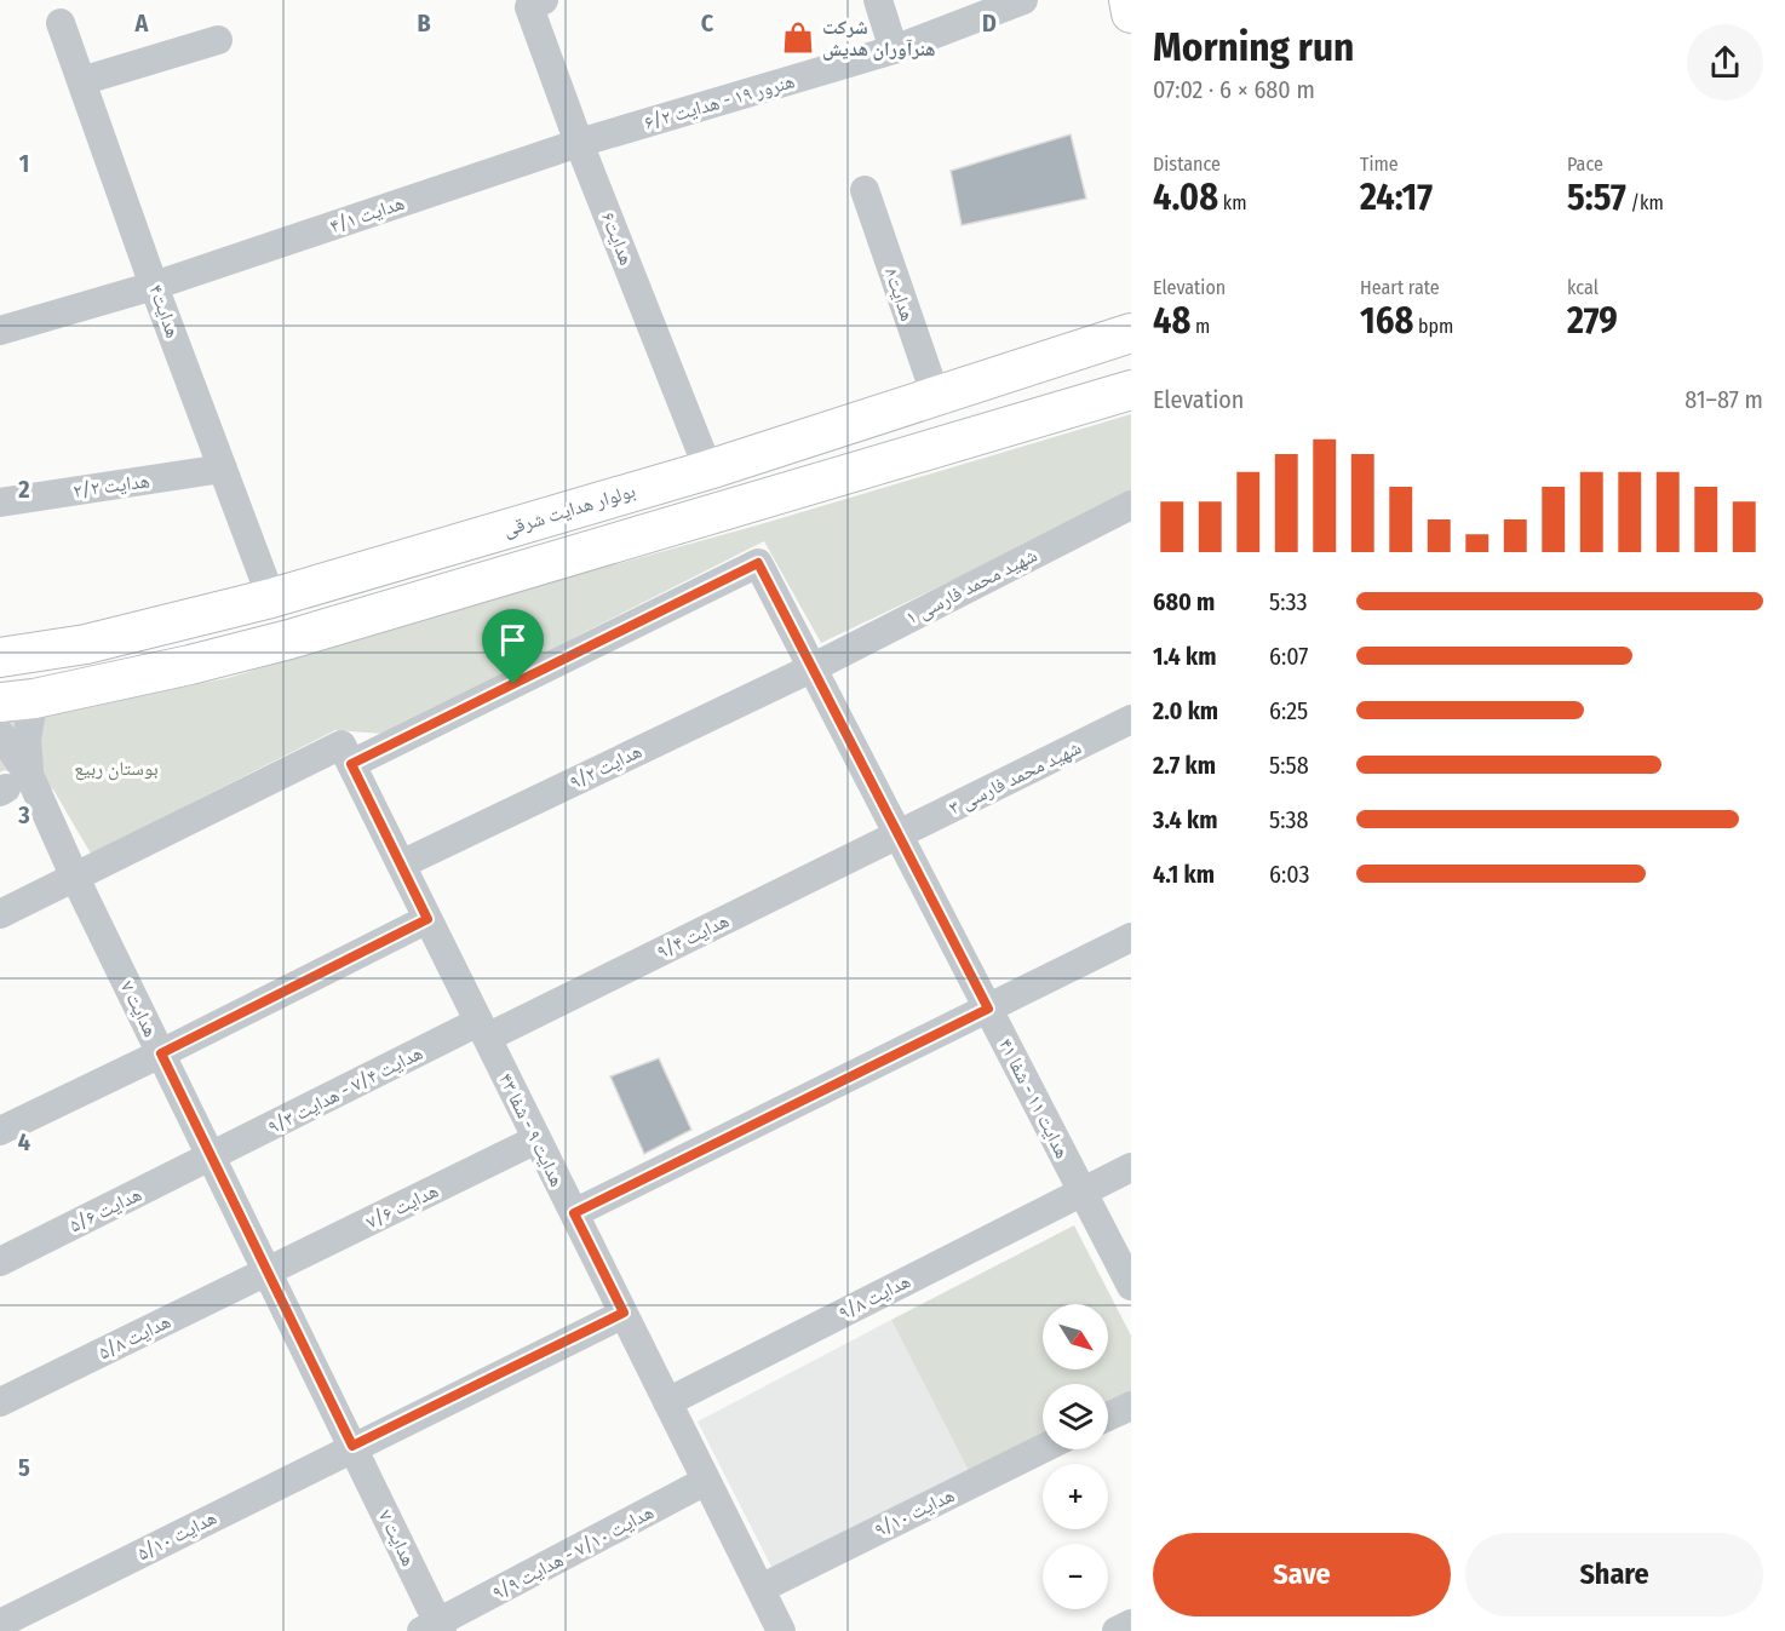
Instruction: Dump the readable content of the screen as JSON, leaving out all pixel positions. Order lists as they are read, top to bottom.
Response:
{
  "streets": {
    "main road": ["بولوار هدایت شرقی"],
    "street": [
      "هنرور ۱۹ - هدایت ۶/۲",
      "هدایت ۴/۱",
      "هدایت۶",
      "هدایت۸",
      "هدایت۴",
      "هدایت ۲/۲",
      "شهید محمد فارسی ۱",
      "هدایت ۹/۲",
      "شهید محمد فارسی ۳",
      "هدایت ۹/۴",
      "هدایت ۷",
      "هدایت ۷/۴ - هدایت ۹/۳",
      "هدایت ۱۱ - شفا ۴۱",
      "هدایت ۹ - شفا ۴۳",
      "هدایت ۷/۶",
      "هدایت ۵/۶",
      "هدایت ۹/۸",
      "هدایت ۵/۸",
      "هدایت ۹/۱۰",
      "هدایت ۵/۱۰",
      "هدایت ۷/۱۰ - هدایت ۹/۹"
    ]
  },
  "crossings": [
    ["هنرور ۱۹ - هدایت ۶/۲", "هدایت ۴/۱"],
    ["هنرور ۱۹ - هدایت ۶/۲", "هدایت۶"],
    ["هدایت ۴/۱", "هدایت۶"],
    ["هدایت ۴/۱", "هدایت۴"],
    ["هدایت۶", "بولوار هدایت شرقی"],
    ["هدایت۸", "بولوار هدایت شرقی"],
    ["هدایت۴", "هدایت ۲/۲"],
    ["هدایت۴", "بولوار هدایت شرقی"],
    ["شهید محمد فارسی ۱", "هدایت ۹/۲"],
    ["شهید محمد فارسی ۱", "هدایت ۱۱ - شفا ۴۱"],
    ["هدایت ۹/۲", "هدایت ۱۱ - شفا ۴۱"],
    ["هدایت ۹/۲", "هدایت ۹ - شفا ۴۳"],
    ["شهید محمد فارسی ۳", "هدایت ۹/۴"],
    ["شهید محمد فارسی ۳", "هدایت ۱۱ - شفا ۴۱"],
    ["هدایت ۹/۴", "هدایت ۷/۴ - هدایت ۹/۳"],
    ["هدایت ۹/۴", "هدایت ۱۱ - شفا ۴۱"],
    ["هدایت ۹/۴", "هدایت ۹ - شفا ۴۳"],
    ["هدایت ۷", "هدایت ۷/۴ - هدایت ۹/۳"],
    ["هدایت ۷", "هدایت ۷/۶"],
    ["هدایت ۷", "هدایت ۵/۶"],
    ["هدایت ۷", "هدایت ۵/۸"],
    ["هدایت ۷", "هدایت ۵/۱۰"],
    ["هدایت ۷", "هدایت ۷/۱۰ - هدایت ۹/۹"],
    ["هدایت ۷/۴ - هدایت ۹/۳", "هدایت ۹ - شفا ۴۳"],
    ["هدایت ۷/۴ - هدایت ۹/۳", "هدایت ۵/۶"],
    ["هدایت ۱۱ - شفا ۴۱", "هدایت ۹ - شفا ۴۳"],
    ["هدایت ۱۱ - شفا ۴۱", "هدایت ۹/۸"],
    ["هدایت ۹ - شفا ۴۳", "هدایت ۷/۶"],
    ["هدایت ۹ - شفا ۴۳", "هدایت ۹/۸"],
    ["هدایت ۹ - شفا ۴۳", "هدایت ۹/۱۰"],
    ["هدایت ۹ - شفا ۴۳", "هدایت ۵/۱۰"],
    ["هدایت ۹ - شفا ۴۳", "هدایت ۷/۱۰ - هدایت ۹/۹"],
    ["هدایت ۷/۶", "هدایت ۵/۸"]
  ],
  "parks": ["بوستان ربیع"],
  "places": {
    "shop": ["شرکت هنرآوران هدیش"]
  },
  "north": "bottom right",
  "page": {
    "heading": ["Morning run", "07:02 · 6 × 680 m"],
    "stats": [
      ["Distance", "4.08 km"],
      ["Time", "24:17"],
      ["Pace", "5:57 /km"],
      ["Elevation", "48 m"],
      ["Heart rate", "168 bpm"],
      ["kcal", "279"]
    ],
    "chart": ["Elevation", "81–87 m"],
    "list": [
      {
        "name": "680 m",
        "note": "5:33"
      },
      {
        "name": "1.4 km",
        "note": "6:07"
      },
      {
        "name": "2.0 km",
        "note": "6:25"
      },
      {
        "name": "2.7 km",
        "note": "5:58"
      },
      {
        "name": "3.4 km",
        "note": "5:38"
      },
      {
        "name": "4.1 km",
        "note": "6:03"
      }
    ],
    "map_buttons": ["+", "−"],
    "buttons": ["Save", "Share"]
  },
  "grid": {
    "columns": [
      "A",
      "B",
      "C",
      "D"
    ],
    "rows": [
      "1",
      "2",
      "3",
      "4",
      "5"
    ]
  }
}
